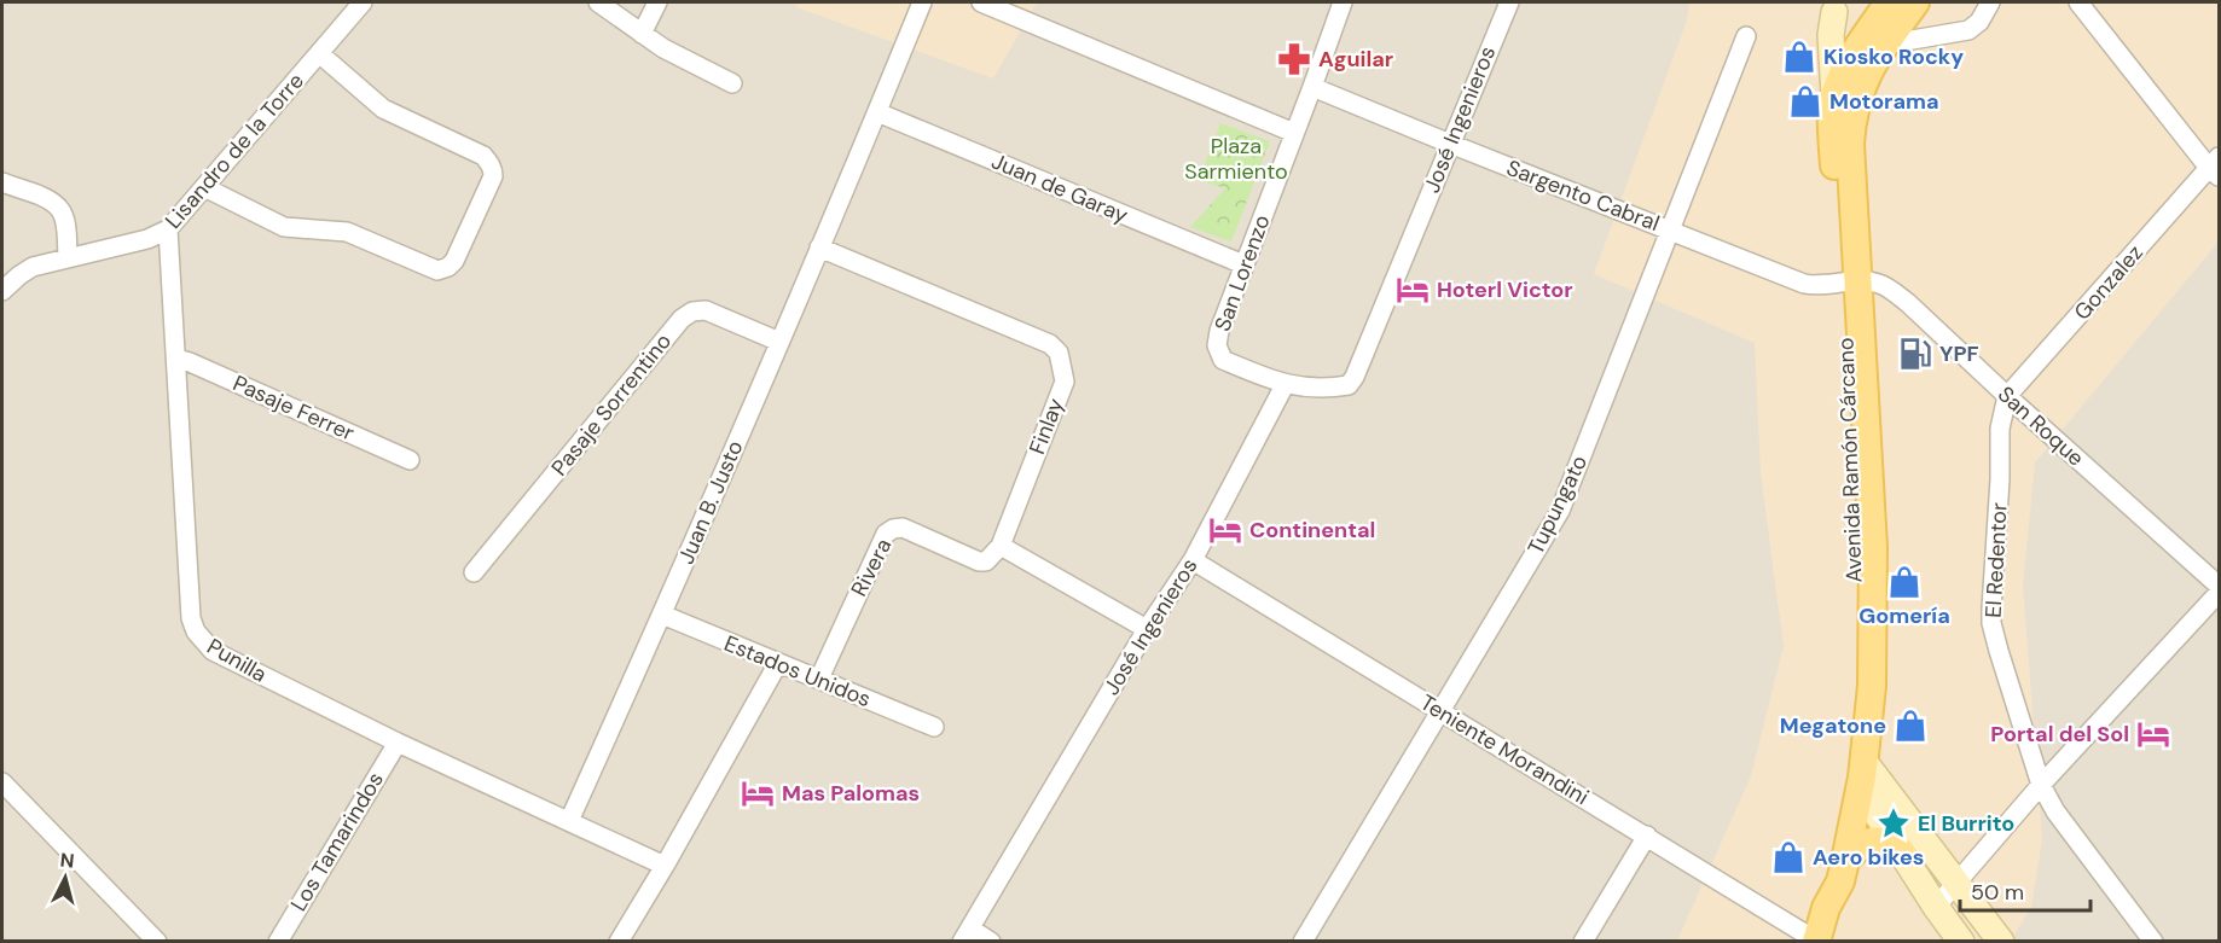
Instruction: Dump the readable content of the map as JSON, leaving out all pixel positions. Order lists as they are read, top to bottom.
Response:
{
  "streets": {
    "main road": ["Avenida Ramón Cárcano"],
    "street": [
      "José Ingenieros",
      "Lisandro de la Torre",
      "Juan de Garay",
      "Sargento Cabral",
      "San Lorenzo",
      "Gonzalez",
      "Pasaje Sorrentino",
      "Pasaje Ferrer",
      "Finlay",
      "San Roque",
      "Juan B. Justo",
      "Tupungato",
      "El Redentor",
      "Rivera",
      "Punilla",
      "Estados Unidos",
      "Teniente Morandini",
      "Los Tamarindos"
    ]
  },
  "crossings": [
    ["José Ingenieros", "Sargento Cabral"],
    ["José Ingenieros", "San Lorenzo"],
    ["José Ingenieros", "Teniente Morandini"],
    ["Lisandro de la Torre", "Punilla"],
    ["Juan de Garay", "San Lorenzo"],
    ["Juan de Garay", "Juan B. Justo"],
    ["Sargento Cabral", "San Lorenzo"],
    ["Sargento Cabral", "San Roque"],
    ["Sargento Cabral", "Avenida Ramón Cárcano"],
    ["Sargento Cabral", "Tupungato"],
    ["Gonzalez", "San Roque"],
    ["Gonzalez", "El Redentor"],
    ["Pasaje Sorrentino", "Juan B. Justo"],
    ["Pasaje Ferrer", "Punilla"],
    ["Finlay", "Juan B. Justo"],
    ["Finlay", "Rivera"],
    ["San Roque", "Avenida Ramón Cárcano"],
    ["San Roque", "El Redentor"],
    ["Avenida Ramón Cárcano", "Teniente Morandini"],
    ["Juan B. Justo", "Punilla"],
    ["Juan B. Justo", "Estados Unidos"],
    ["Tupungato", "Teniente Morandini"],
    ["Rivera", "Estados Unidos"],
    ["Punilla", "Los Tamarindos"]
  ],
  "parks": ["Plaza Sarmiento"],
  "places": {
    "shop": [
      "Kiosko Rocky",
      "Motorama",
      "Gomería",
      "Megatone",
      "Aero bikes"
    ],
    "pharmacy": ["Aguilar"],
    "hotel": [
      "Hoterl Victor",
      "Continental",
      "Portal del Sol",
      "Mas Palomas"
    ],
    "fuel station": ["YPF"],
    "place": ["El Burrito"]
  },
  "scale_bar": "50 m",
  "north": "top"
}
